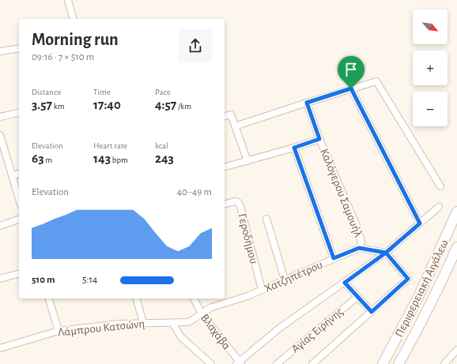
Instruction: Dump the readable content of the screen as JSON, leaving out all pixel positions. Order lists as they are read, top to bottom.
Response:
{
  "streets": {
    "main road": ["Περιφερειακή Αιγάλεω"],
    "street": [
      "Καλόγερου Σαμουήλ",
      "Γεροδήμου",
      "Χατζηπέτρου",
      "Λάμπρου Κατσώνη",
      "Αγίας Ειρήνης",
      "Βλαχάβα"
    ]
  },
  "crossings": [
    ["Καλόγερου Σαμουήλ", "Χατζηπέτρου"],
    ["Γεροδήμου", "Χατζηπέτρου"],
    ["Χατζηπέτρου", "Λάμπρου Κατσώνη"],
    ["Χατζηπέτρου", "Βλαχάβα"],
    ["Λάμπρου Κατσώνη", "Βλαχάβα"]
  ],
  "north": "bottom right",
  "page": {
    "map_buttons": ["+", "−"],
    "heading": ["Morning run", "09:16 · 7 × 510 m"],
    "stats": [
      ["Distance", "3.57 km"],
      ["Time", "17:40"],
      ["Pace", "4:57 /km"],
      ["Elevation", "63 m"],
      ["Heart rate", "143 bpm"],
      ["kcal", "243"]
    ],
    "chart": ["Elevation", "40–49 m"],
    "list": [
      {
        "name": "510 m",
        "note": "5:14"
      }
    ]
  }
}
